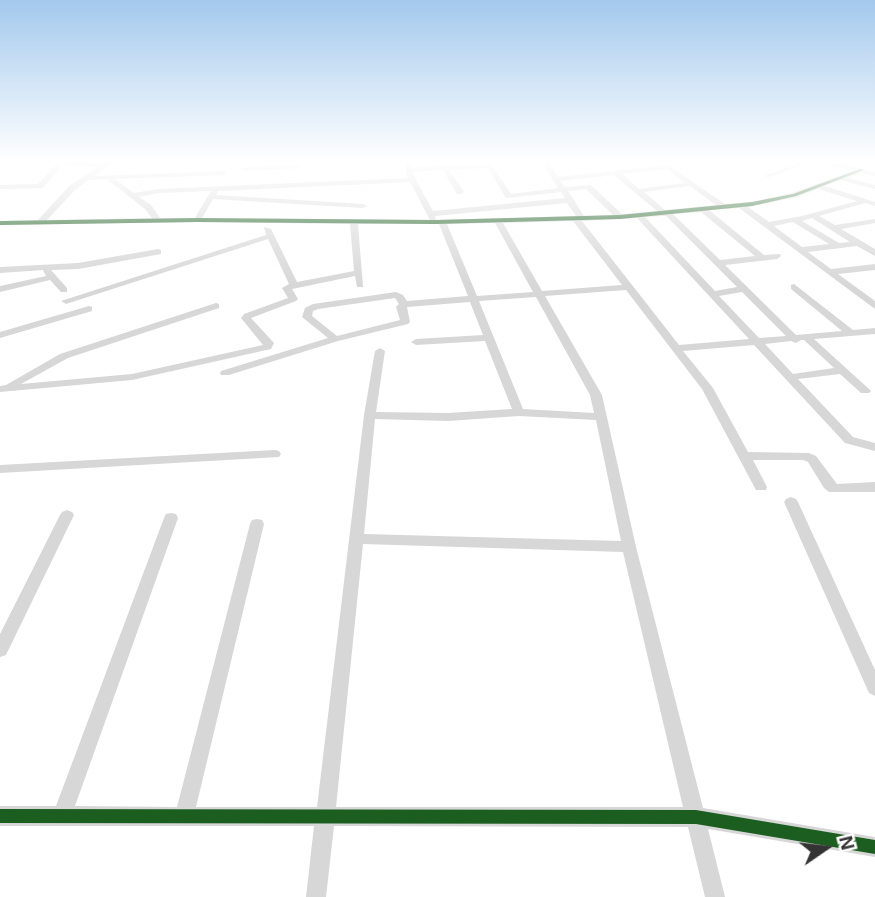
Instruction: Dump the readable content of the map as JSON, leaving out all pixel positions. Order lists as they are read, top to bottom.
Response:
{
  "north": "right"
}
